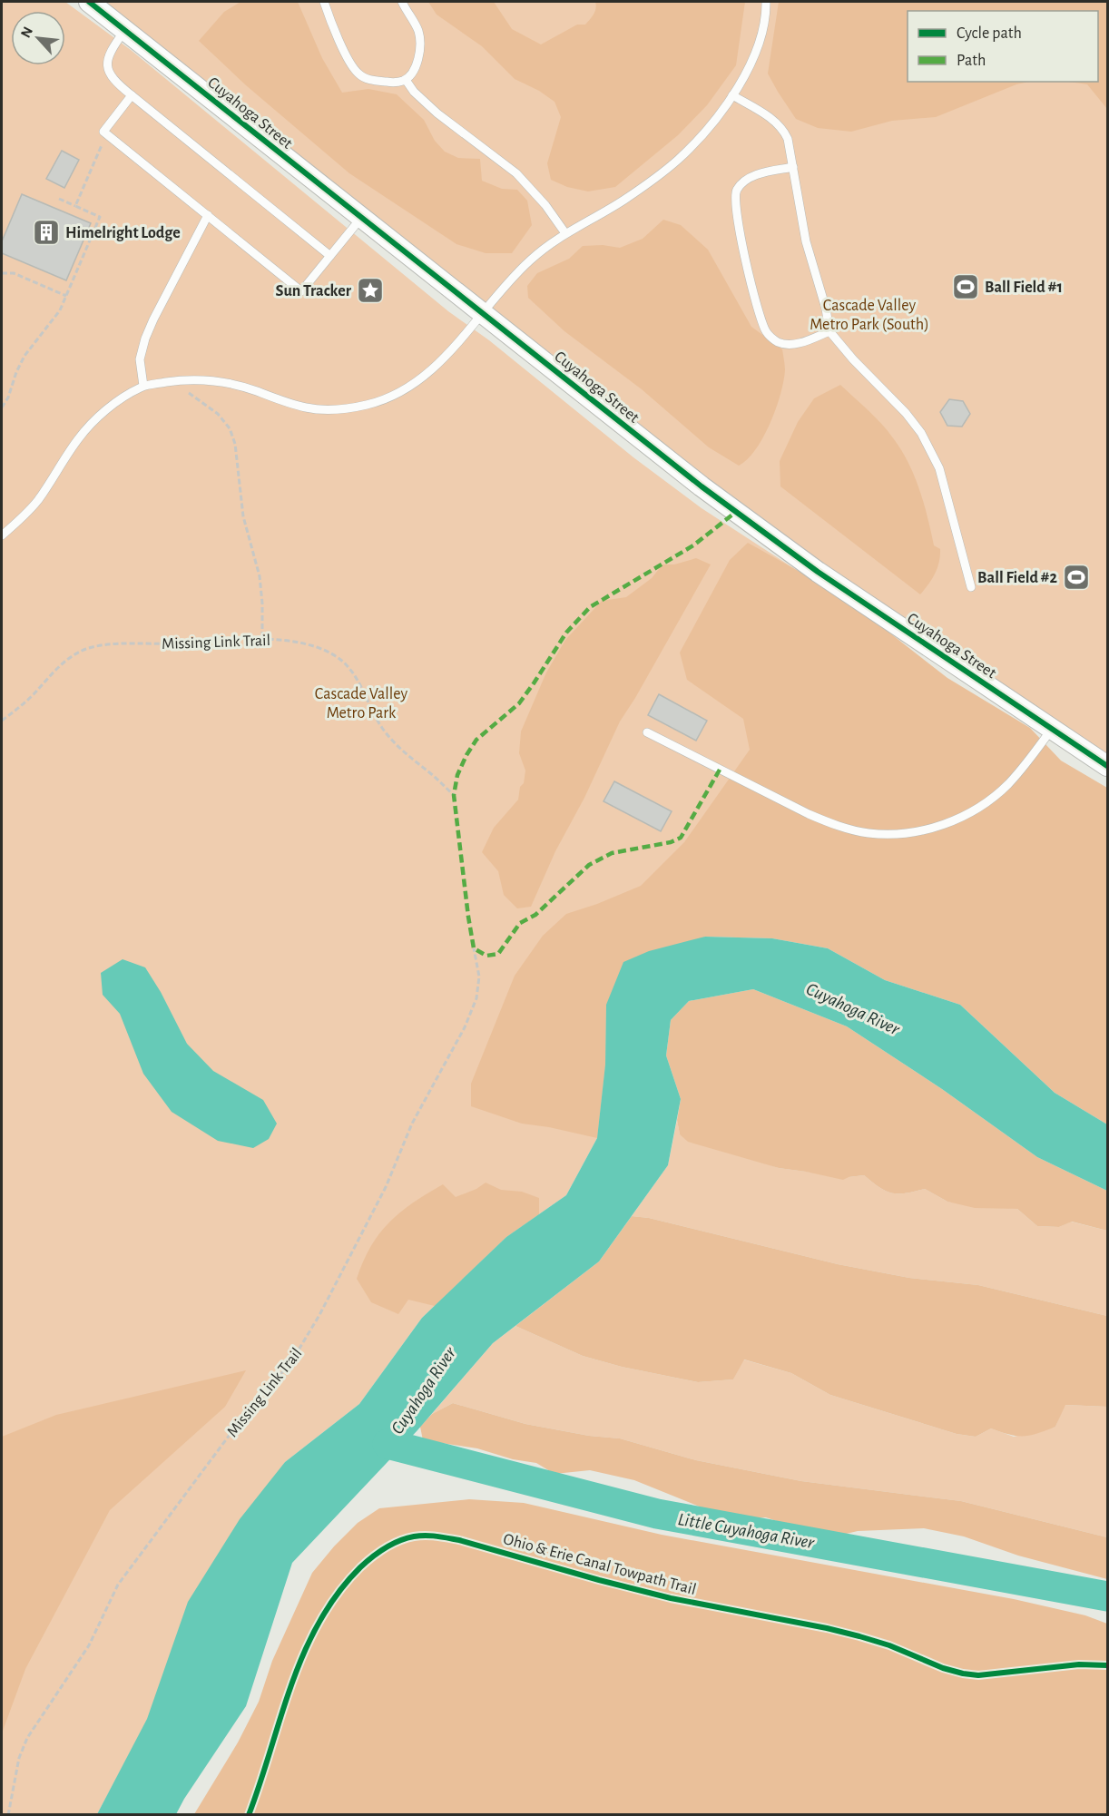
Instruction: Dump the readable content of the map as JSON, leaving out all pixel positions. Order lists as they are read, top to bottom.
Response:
{
  "streets": {
    "street": ["Cuyahoga Street"],
    "path": ["Missing Link Trail"],
    "cycle path": ["Ohio & Erie Canal Towpath Trail"]
  },
  "water": ["Cuyahoga River", "Little Cuyahoga River"],
  "parks": ["Cascade Valley Metro Park (South)", "Cascade Valley Metro Park"],
  "places": {
    "building": ["Himelright Lodge"],
    "sports": ["Ball Field #1", "Ball Field #2"],
    "place": ["Sun Tracker"]
  },
  "legend": ["Cycle path", "Path"],
  "north": "top left"
}
